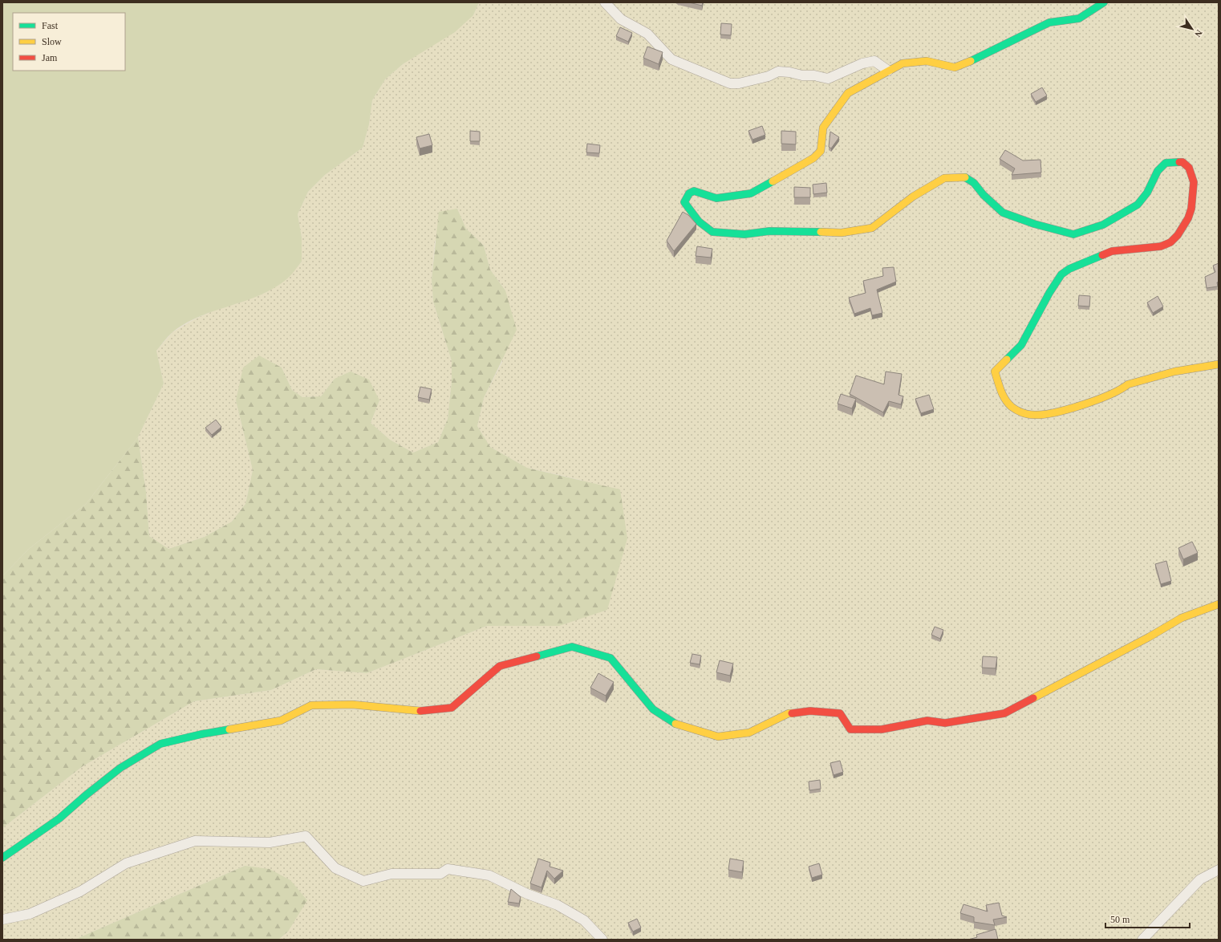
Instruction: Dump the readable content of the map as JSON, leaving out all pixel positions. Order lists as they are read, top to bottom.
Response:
{
  "legend": ["Fast", "Slow", "Jam"],
  "scale_bar": "50 m",
  "north": "bottom right"
}
